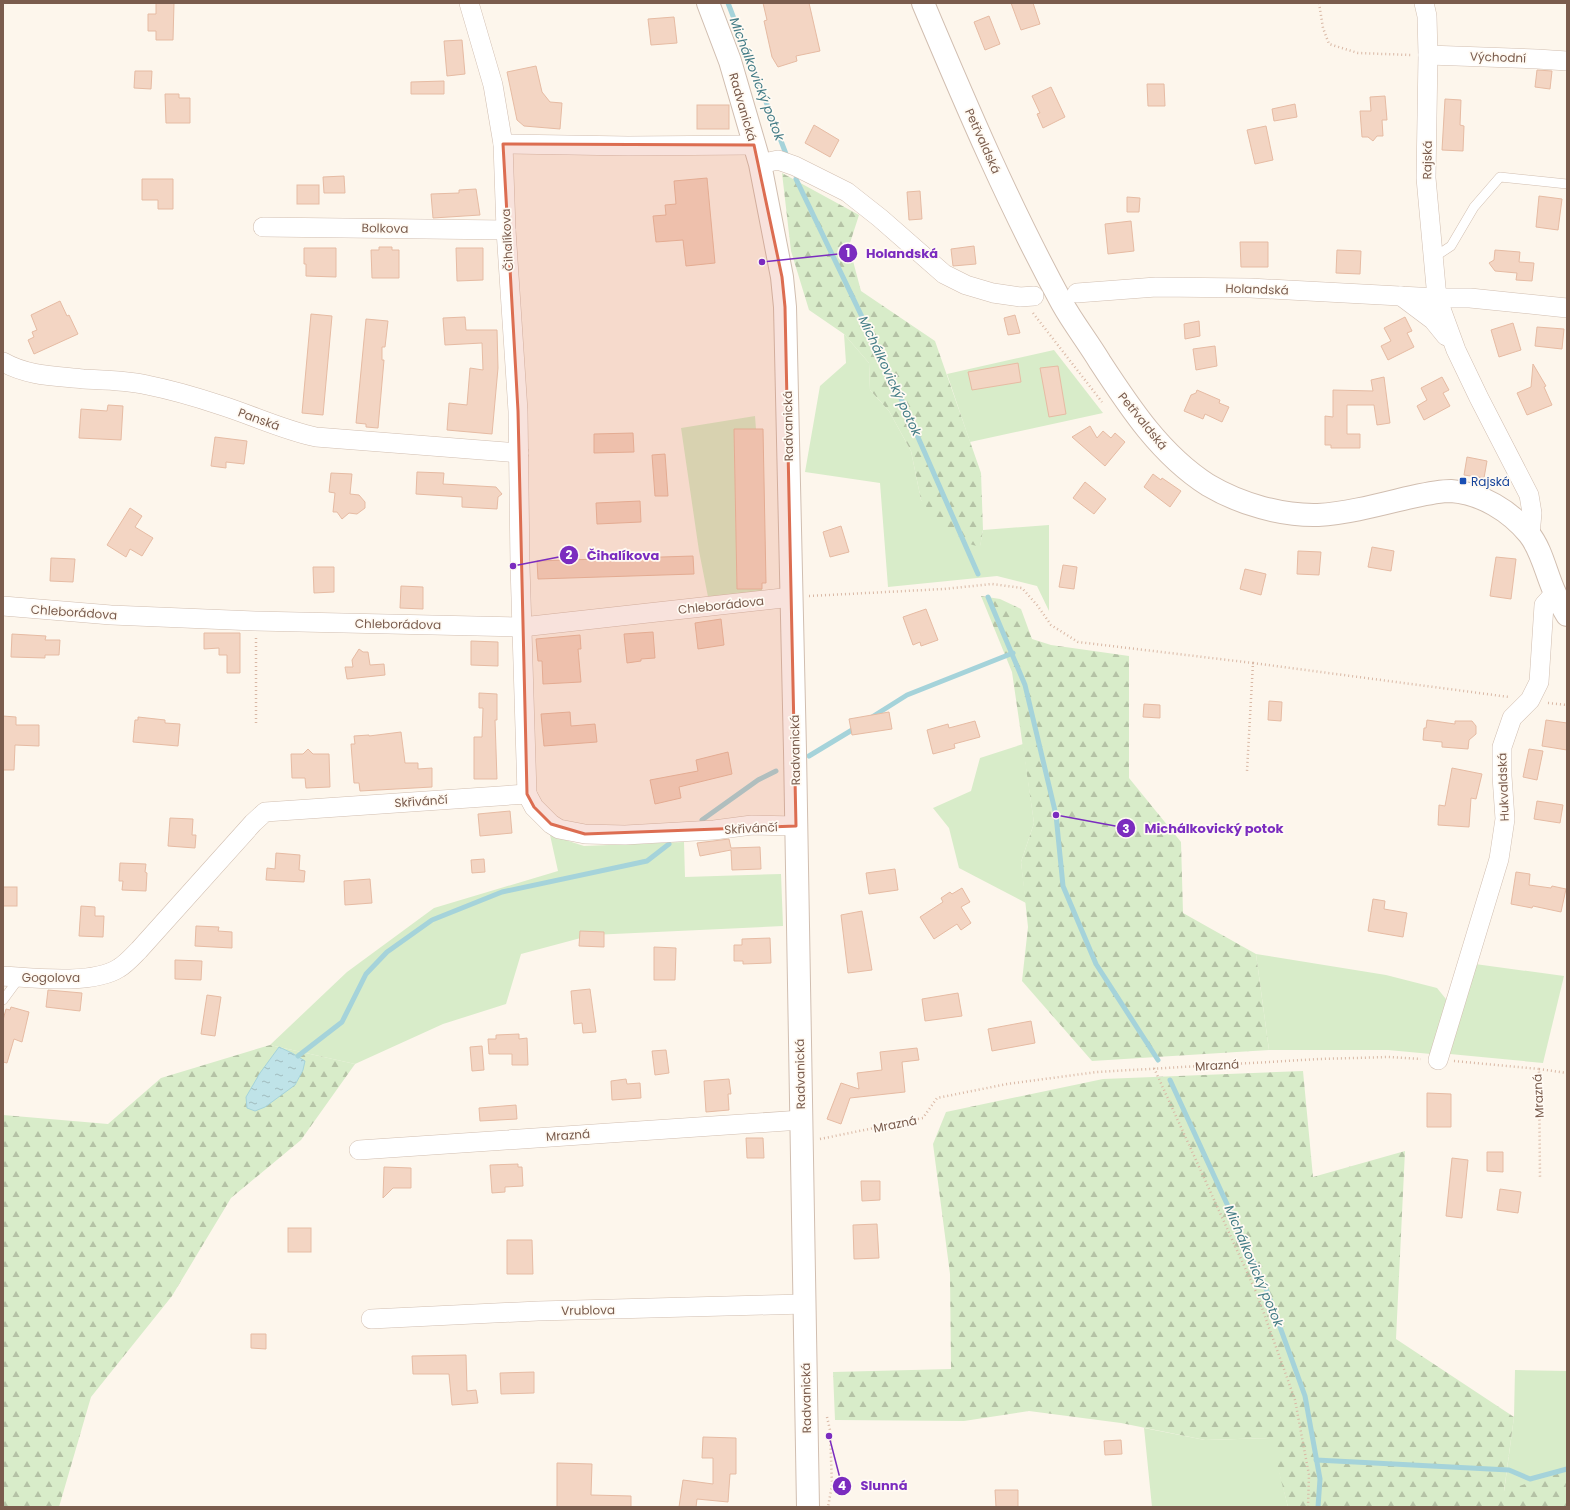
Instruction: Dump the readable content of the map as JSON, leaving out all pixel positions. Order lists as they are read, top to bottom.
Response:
{
  "streets": {
    "street": [
      "Východní",
      "Radvanická",
      "Petřvaldská",
      "Rajská",
      "Bolkova",
      "Čihalíkova",
      "Holandská",
      "Panská",
      "Chleborádova",
      "Hukvaldská",
      "Skřivánčí",
      "Gogolova",
      "Mrazná",
      "Vrublova"
    ]
  },
  "crossings": [
    ["Východní", "Rajská"],
    ["Radvanická", "Chleborádova"],
    ["Radvanická", "Skřivánčí"],
    ["Radvanická", "Mrazná"],
    ["Radvanická", "Vrublova"],
    ["Petřvaldská", "Rajská"],
    ["Petřvaldská", "Hukvaldská"],
    ["Rajská", "Holandská"],
    ["Bolkova", "Čihalíkova"],
    ["Čihalíkova", "Panská"],
    ["Čihalíkova", "Chleborádova"],
    ["Čihalíkova", "Skřivánčí"],
    ["Hukvaldská", "Mrazná"],
    ["Skřivánčí", "Gogolova"]
  ],
  "water": ["Michálkovický potok"],
  "places": {
    "other": [
      "Holandská",
      "Čihalíkova",
      "Michálkovický potok",
      "Slunná"
    ],
    "transit": ["Rajská"]
  }
}
